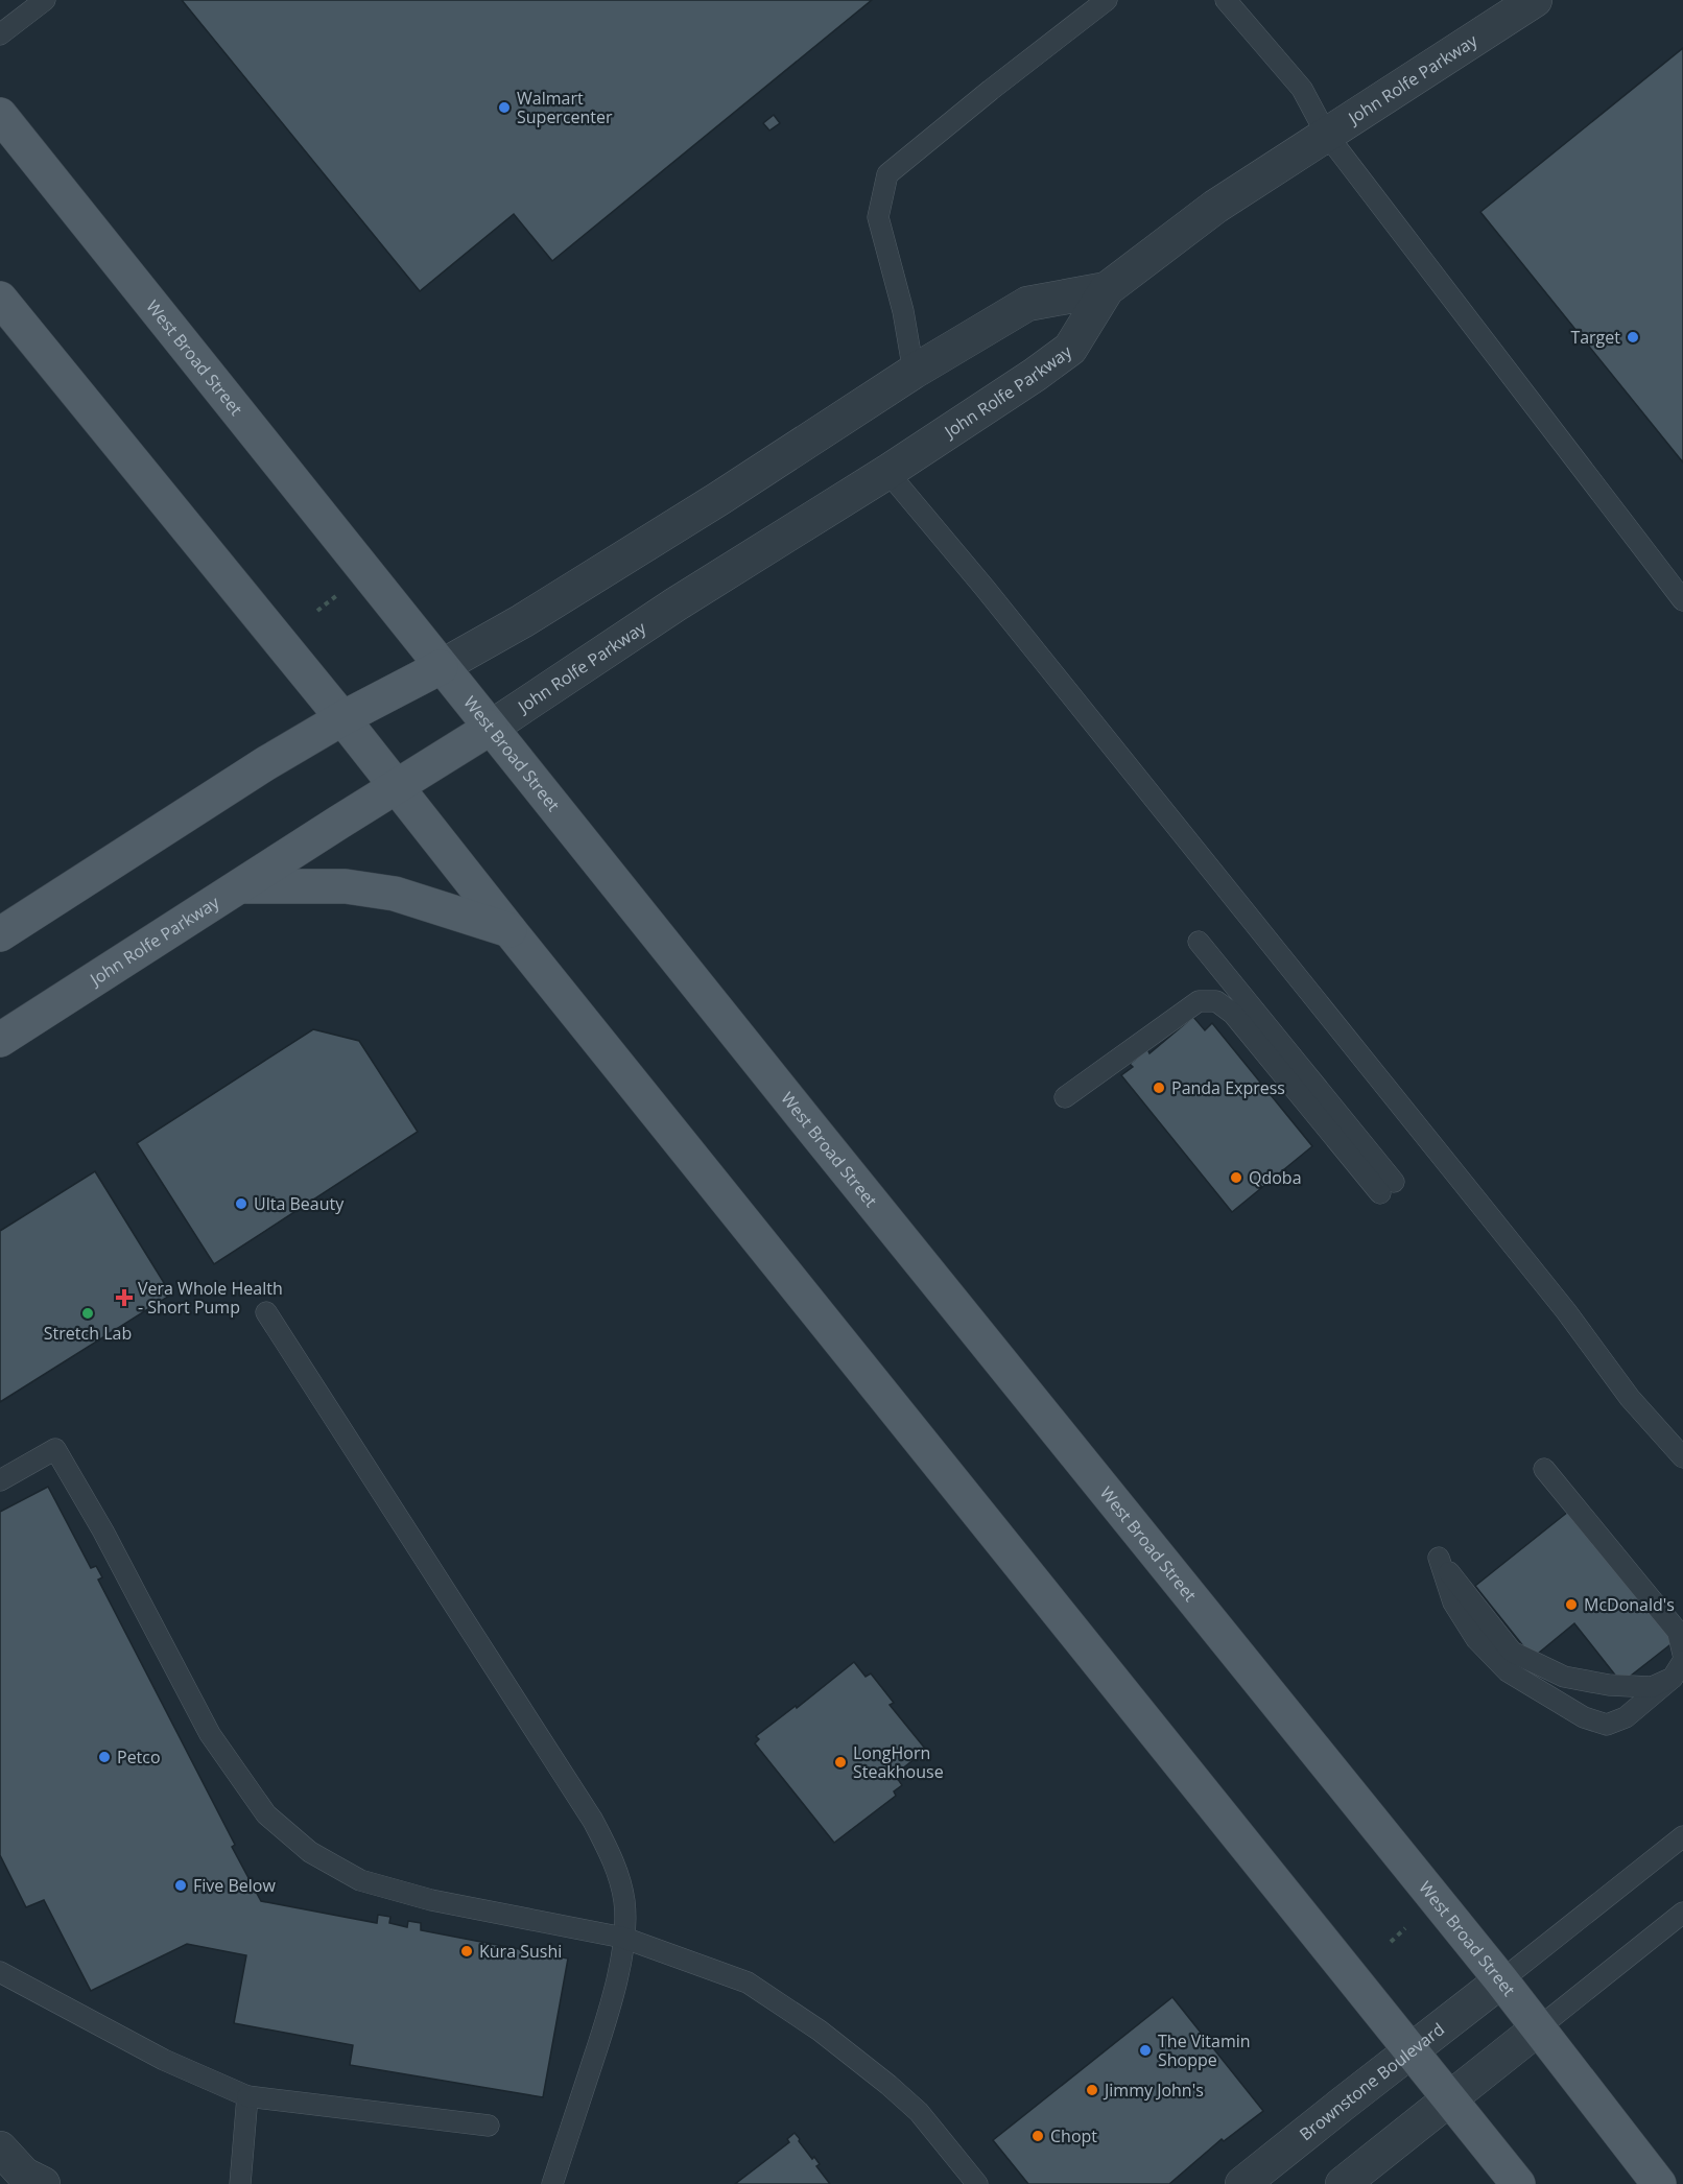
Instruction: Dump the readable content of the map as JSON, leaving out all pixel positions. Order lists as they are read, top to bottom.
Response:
{
  "streets": {
    "main road": ["John Rolfe Parkway", "West Broad Street"],
    "street": ["Brownstone Boulevard"]
  },
  "crossings": [
    ["John Rolfe Parkway", "West Broad Street"],
    ["West Broad Street", "Brownstone Boulevard"]
  ],
  "places": {
    "other": [
      "Walmart Supercenter",
      "Target",
      "Panda Express",
      "Qdoba",
      "Ulta Beauty",
      "Stretch Lab",
      "McDonald's",
      "Petco",
      "LongHorn Steakhouse",
      "Five Below",
      "Kura Sushi",
      "The Vitamin Shoppe",
      "Jimmy John's",
      "Chopt"
    ],
    "health": ["Vera Whole Health - Short Pump"]
  }
}
